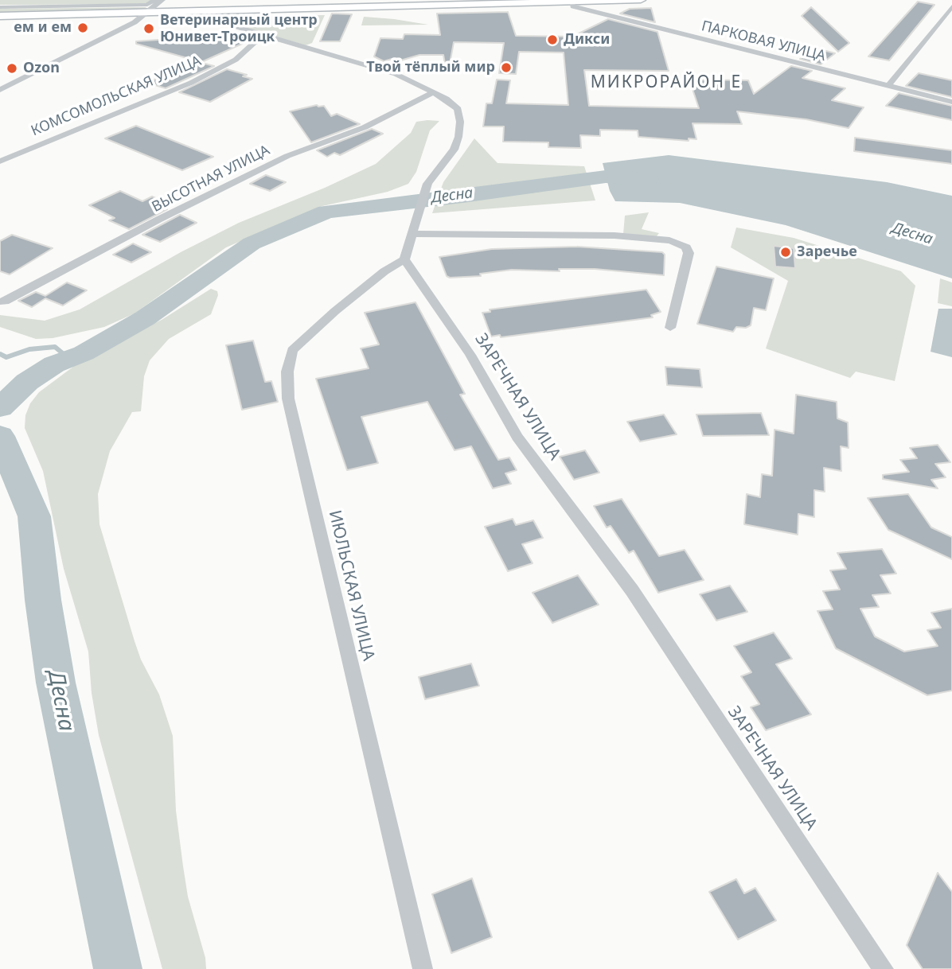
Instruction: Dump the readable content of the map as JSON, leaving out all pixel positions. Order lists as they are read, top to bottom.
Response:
{
  "streets": {
    "street": [
      "ПАРКОВАЯ УЛИЦА",
      "КОМСОМОЛЬСКАЯ УЛИЦА",
      "ВЫСОТНАЯ УЛИЦА",
      "ЗАРЕЧНАЯ УЛИЦА",
      "ИЮЛЬСКАЯ УЛИЦА"
    ]
  },
  "crossings": [
    ["ЗАРЕЧНАЯ УЛИЦА", "ИЮЛЬСКАЯ УЛИЦА"]
  ],
  "districts": ["МИКРОРАЙОН Е"],
  "water": ["Десна"],
  "places": [
    "ем и ем",
    "Ветеринарный центр Юнивет-Троицк",
    "Дикси",
    "Твой тёплый мир",
    "Ozon",
    "Заречье"
  ]
}
